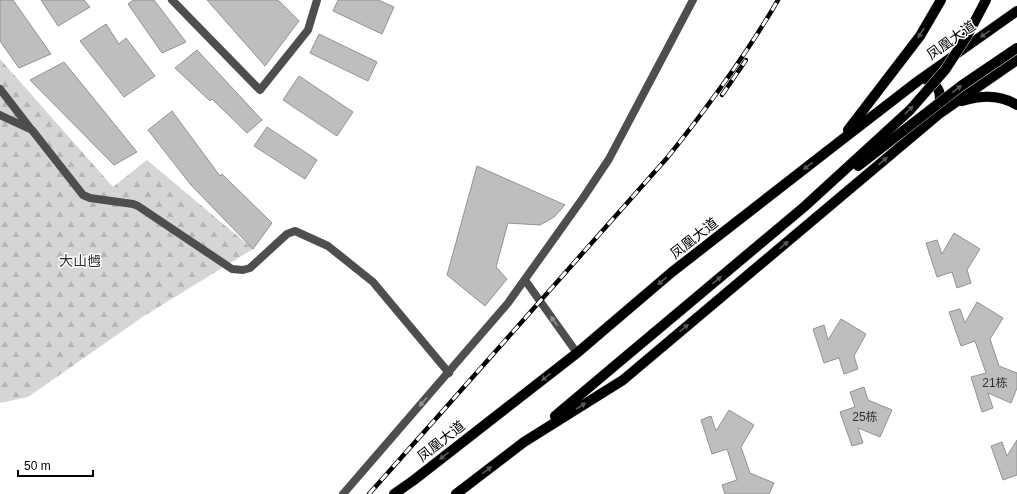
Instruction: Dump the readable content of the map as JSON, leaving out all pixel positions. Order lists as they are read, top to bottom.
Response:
{
  "streets": {
    "main road": ["凤凰大道"]
  },
  "parks": ["大山乸"],
  "house_numbers": ["21栋", "25栋"],
  "scale_bar": "50 m"
}
